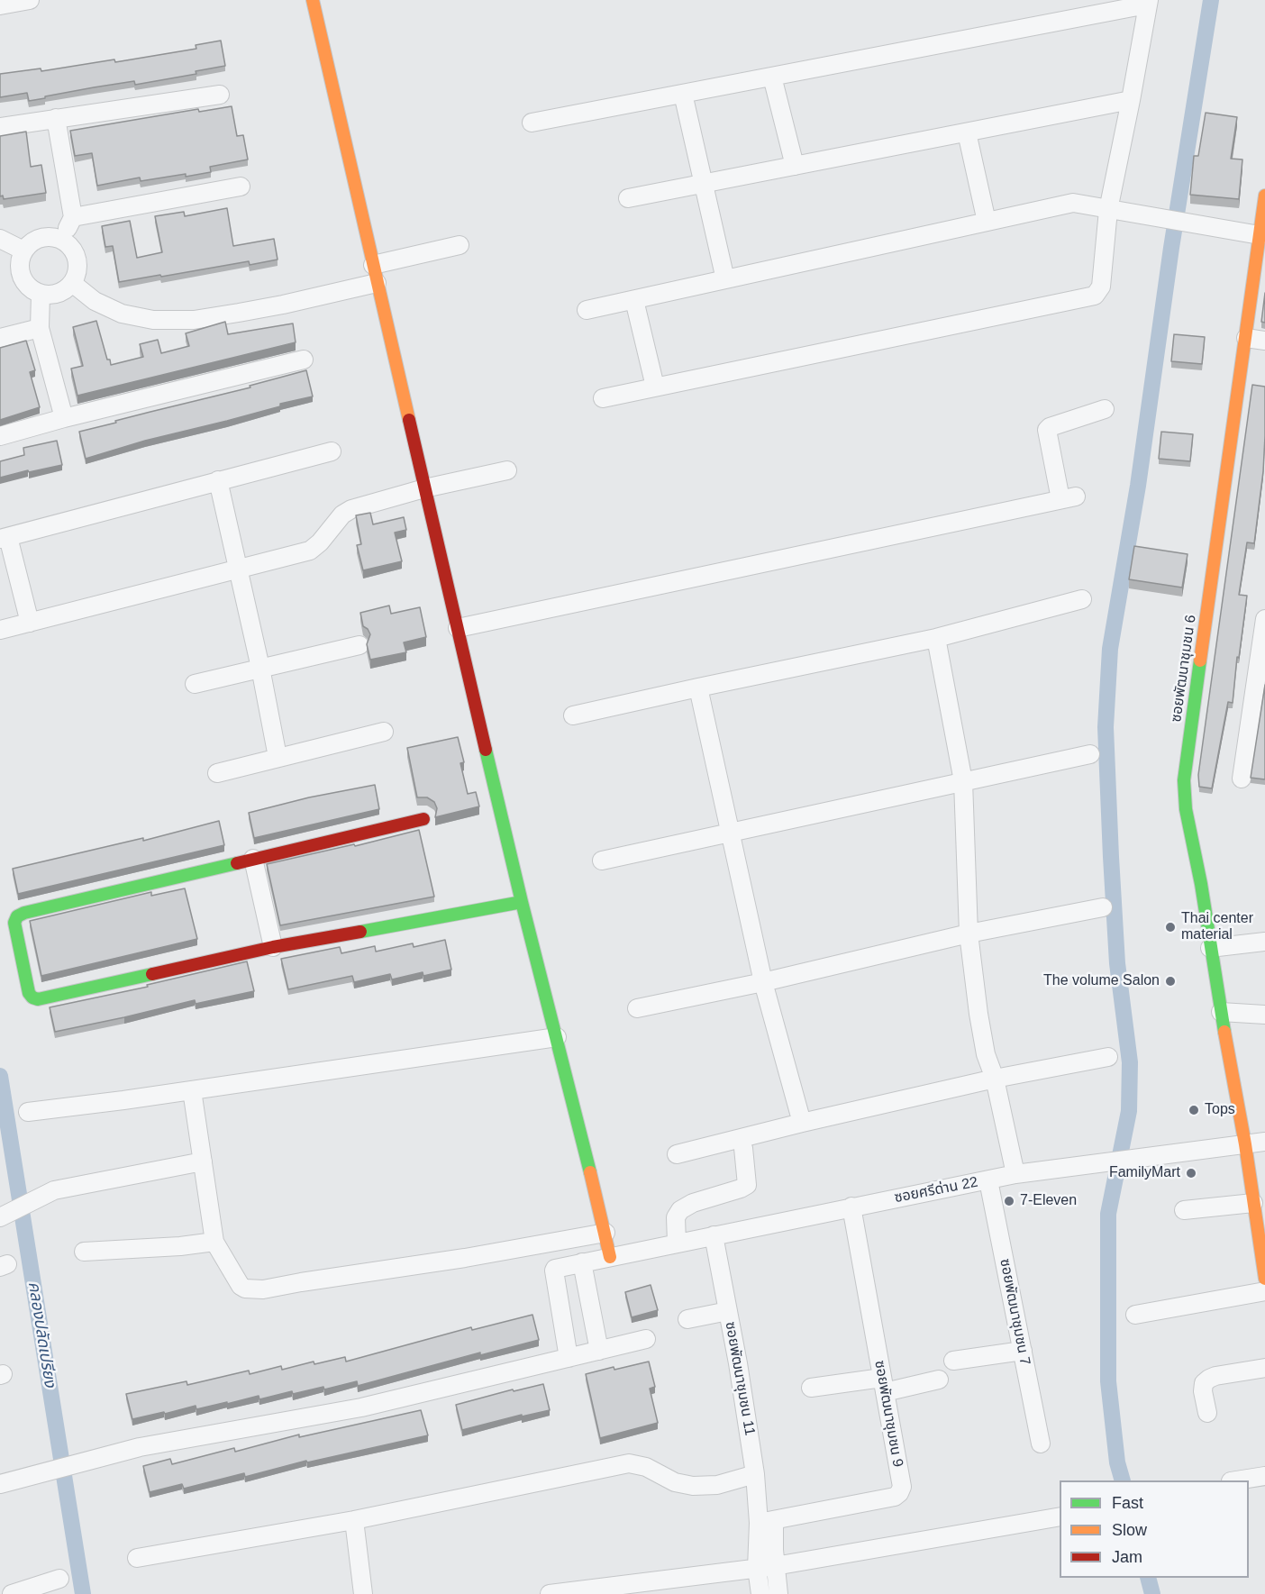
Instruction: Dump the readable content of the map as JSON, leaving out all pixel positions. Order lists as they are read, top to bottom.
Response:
{
  "streets": {
    "street": [
      "ซอยพัฒนาชุมชน 6",
      "ซอยศรีด่าน 22",
      "ซอยพัฒนาชุมชน 7",
      "ซอยพัฒนาชุมชน 11",
      "ซอยพัฒนาชุมชน 9"
    ]
  },
  "crossings": [
    ["ซอยพัฒนาชุมชน 6", "ซอยศรีด่าน 22"],
    ["ซอยศรีด่าน 22", "ซอยพัฒนาชุมชน 7"],
    ["ซอยศรีด่าน 22", "ซอยพัฒนาชุมชน 11"],
    ["ซอยศรีด่าน 22", "ซอยพัฒนาชุมชน 9"],
    ["ซอยพัฒนาชุมชน 11", "ซอยพัฒนาชุมชน 9"]
  ],
  "water": ["คลองปลัดเปรียง"],
  "places": [
    "Thai center material",
    "The volume Salon",
    "Tops",
    "FamilyMart",
    "7-Eleven"
  ],
  "legend": ["Fast", "Slow", "Jam"]
}
